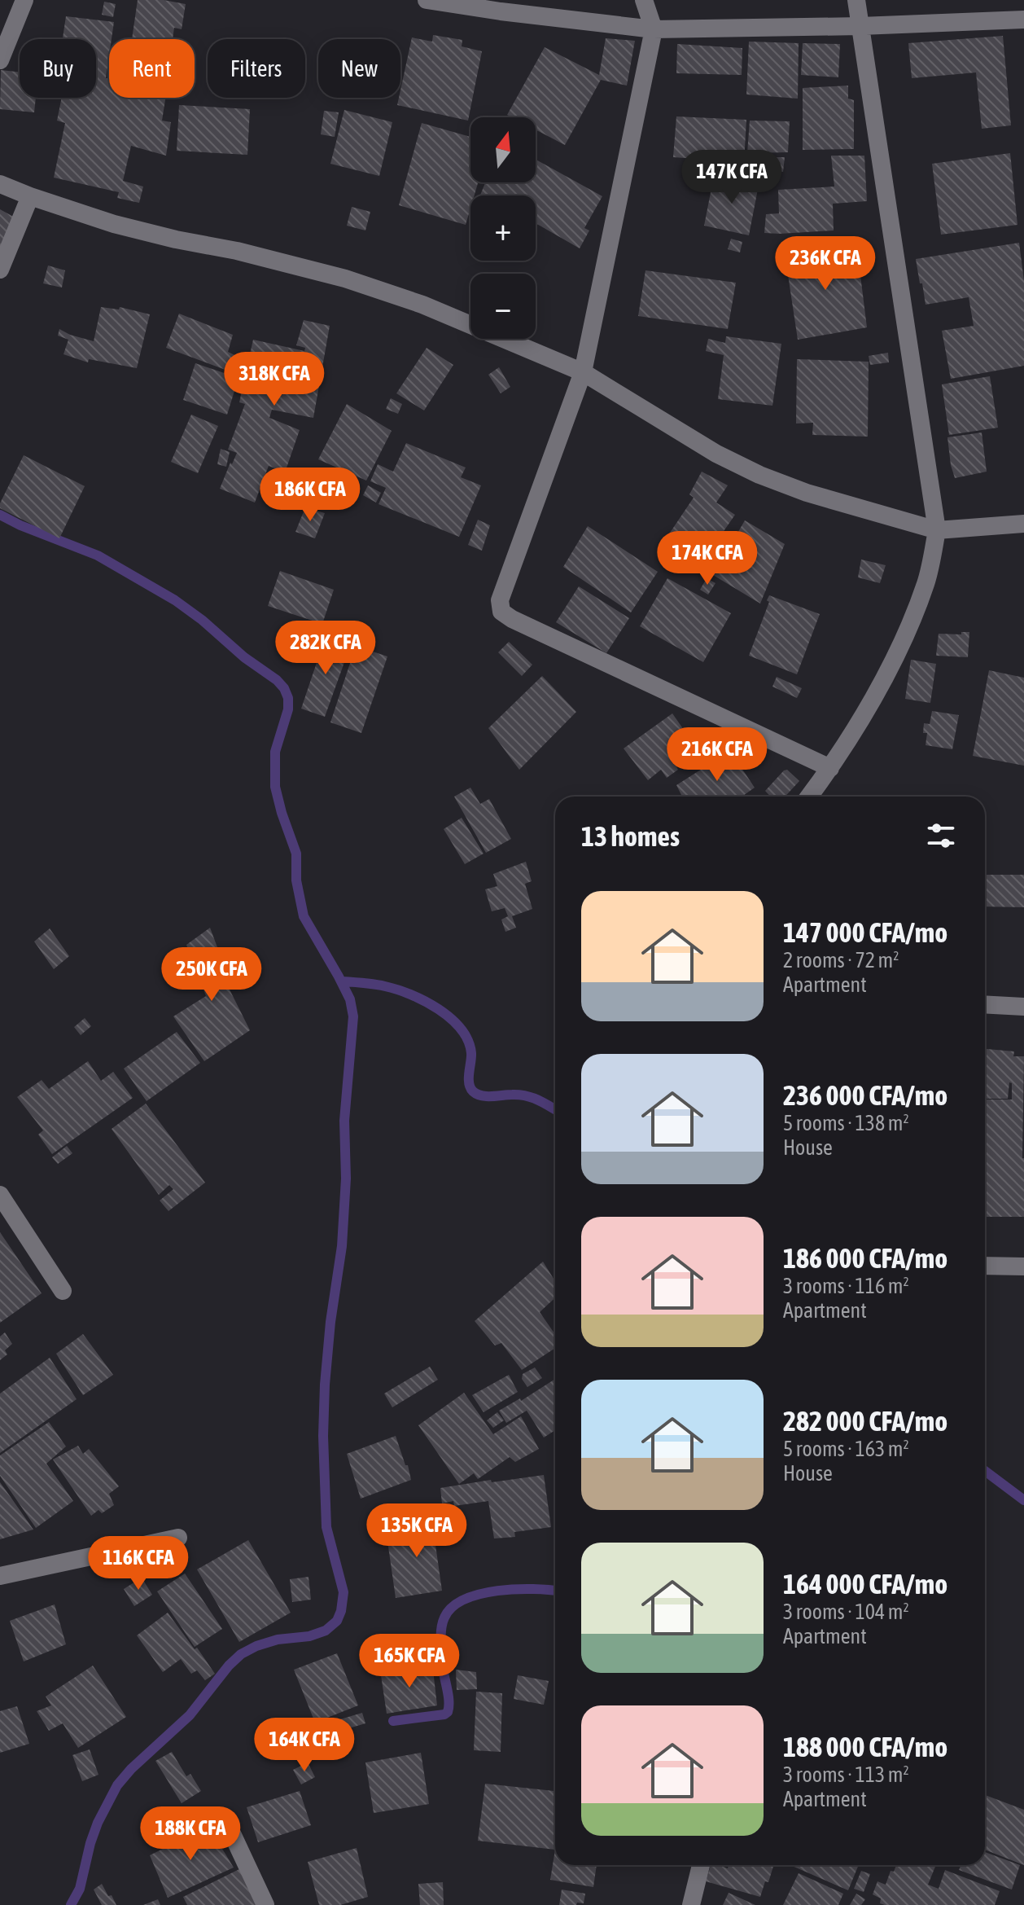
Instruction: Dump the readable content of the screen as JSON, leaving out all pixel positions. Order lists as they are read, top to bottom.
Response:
{
  "north": "top",
  "page": {
    "chip": [
      "Buy",
      "Rent",
      "Filters",
      "New"
    ],
    "map_buttons": ["+", "−"],
    "price": [
      "147K CFA",
      "236K CFA",
      "318K CFA",
      "186K CFA",
      "174K CFA",
      "282K CFA",
      "216K CFA",
      "250K CFA",
      "135K CFA",
      "116K CFA",
      "165K CFA",
      "164K CFA",
      "188K CFA"
    ],
    "heading": "13 homes",
    "list": [
      {
        "name": "147 000 CFA/mo",
        "note": "2 rooms · 72 m² · Apartment"
      },
      {
        "name": "236 000 CFA/mo",
        "note": "5 rooms · 138 m² · House"
      },
      {
        "name": "186 000 CFA/mo",
        "note": "3 rooms · 116 m² · Apartment"
      },
      {
        "name": "282 000 CFA/mo",
        "note": "5 rooms · 163 m² · House"
      },
      {
        "name": "164 000 CFA/mo",
        "note": "3 rooms · 104 m² · Apartment"
      },
      {
        "name": "188 000 CFA/mo",
        "note": "3 rooms · 113 m² · Apartment"
      }
    ]
  }
}
